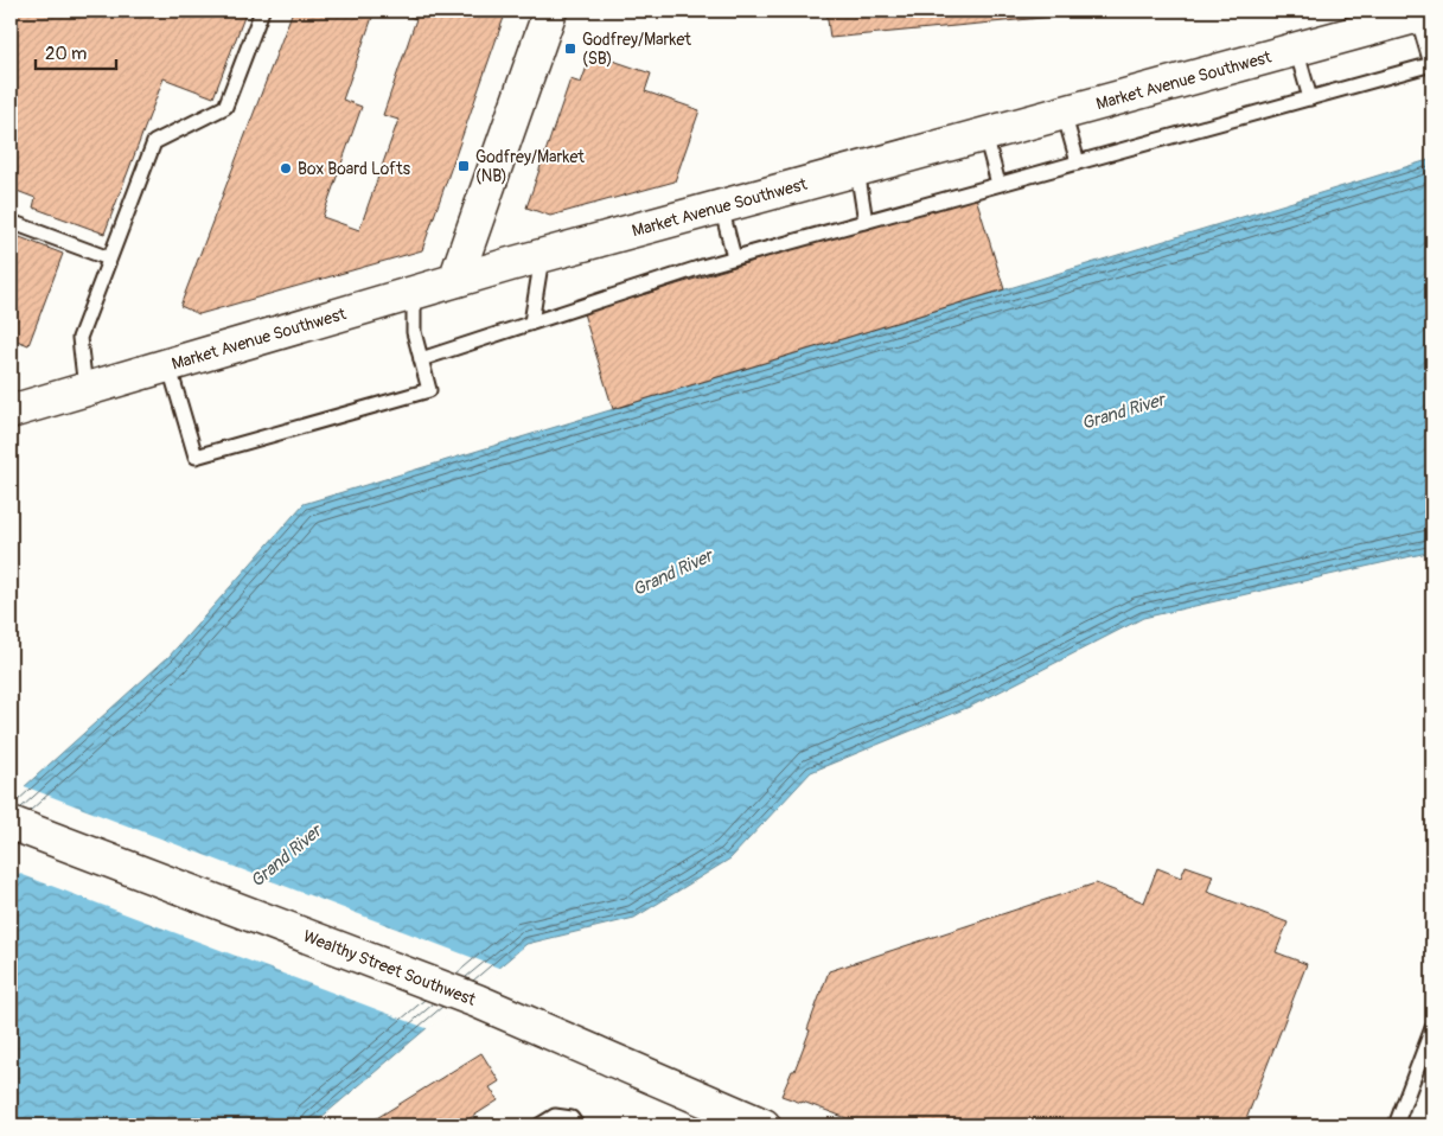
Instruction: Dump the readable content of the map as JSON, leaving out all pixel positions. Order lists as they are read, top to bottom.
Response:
{
  "streets": {
    "main road": ["Market Avenue Southwest", "Wealthy Street Southwest"]
  },
  "water": ["Grand River"],
  "places": {
    "transit": ["Godfrey/Market (SB)", "Godfrey/Market (NB)"],
    "other": ["Box Board Lofts"]
  },
  "scale_bar": "20 m"
}
